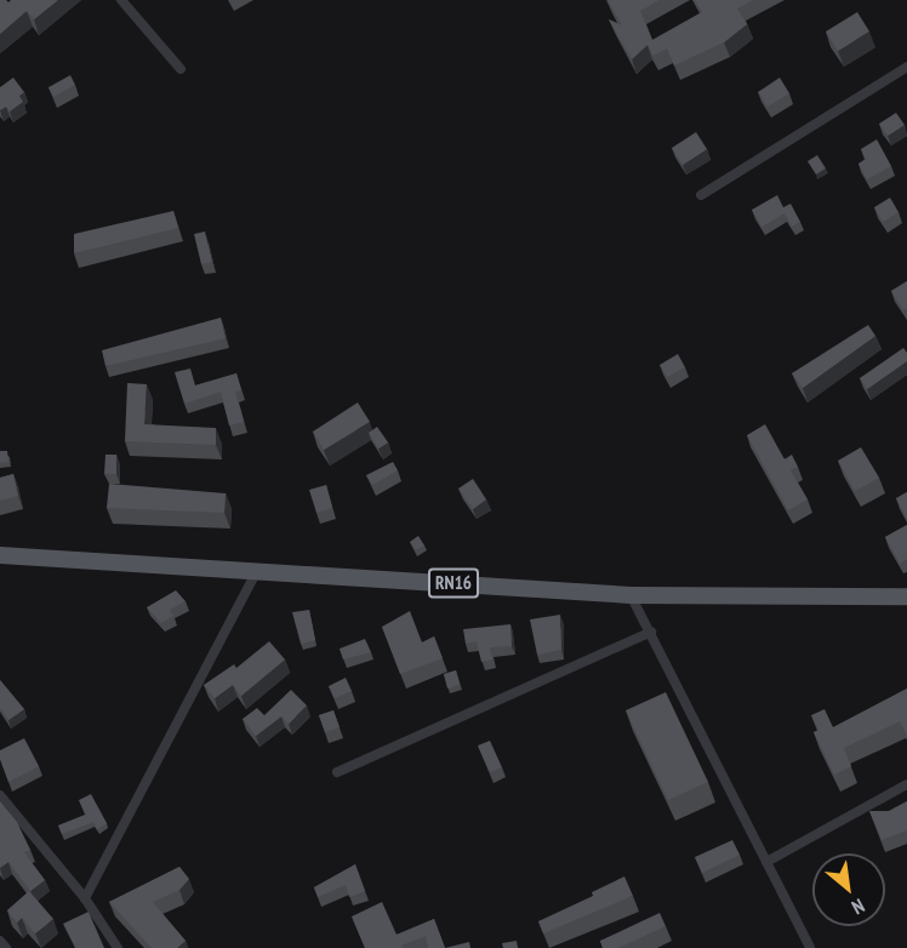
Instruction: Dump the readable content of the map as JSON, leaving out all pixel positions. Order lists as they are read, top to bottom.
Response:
{
  "streets": {
    "main road": ["RN16"]
  },
  "north": "bottom right"
}
